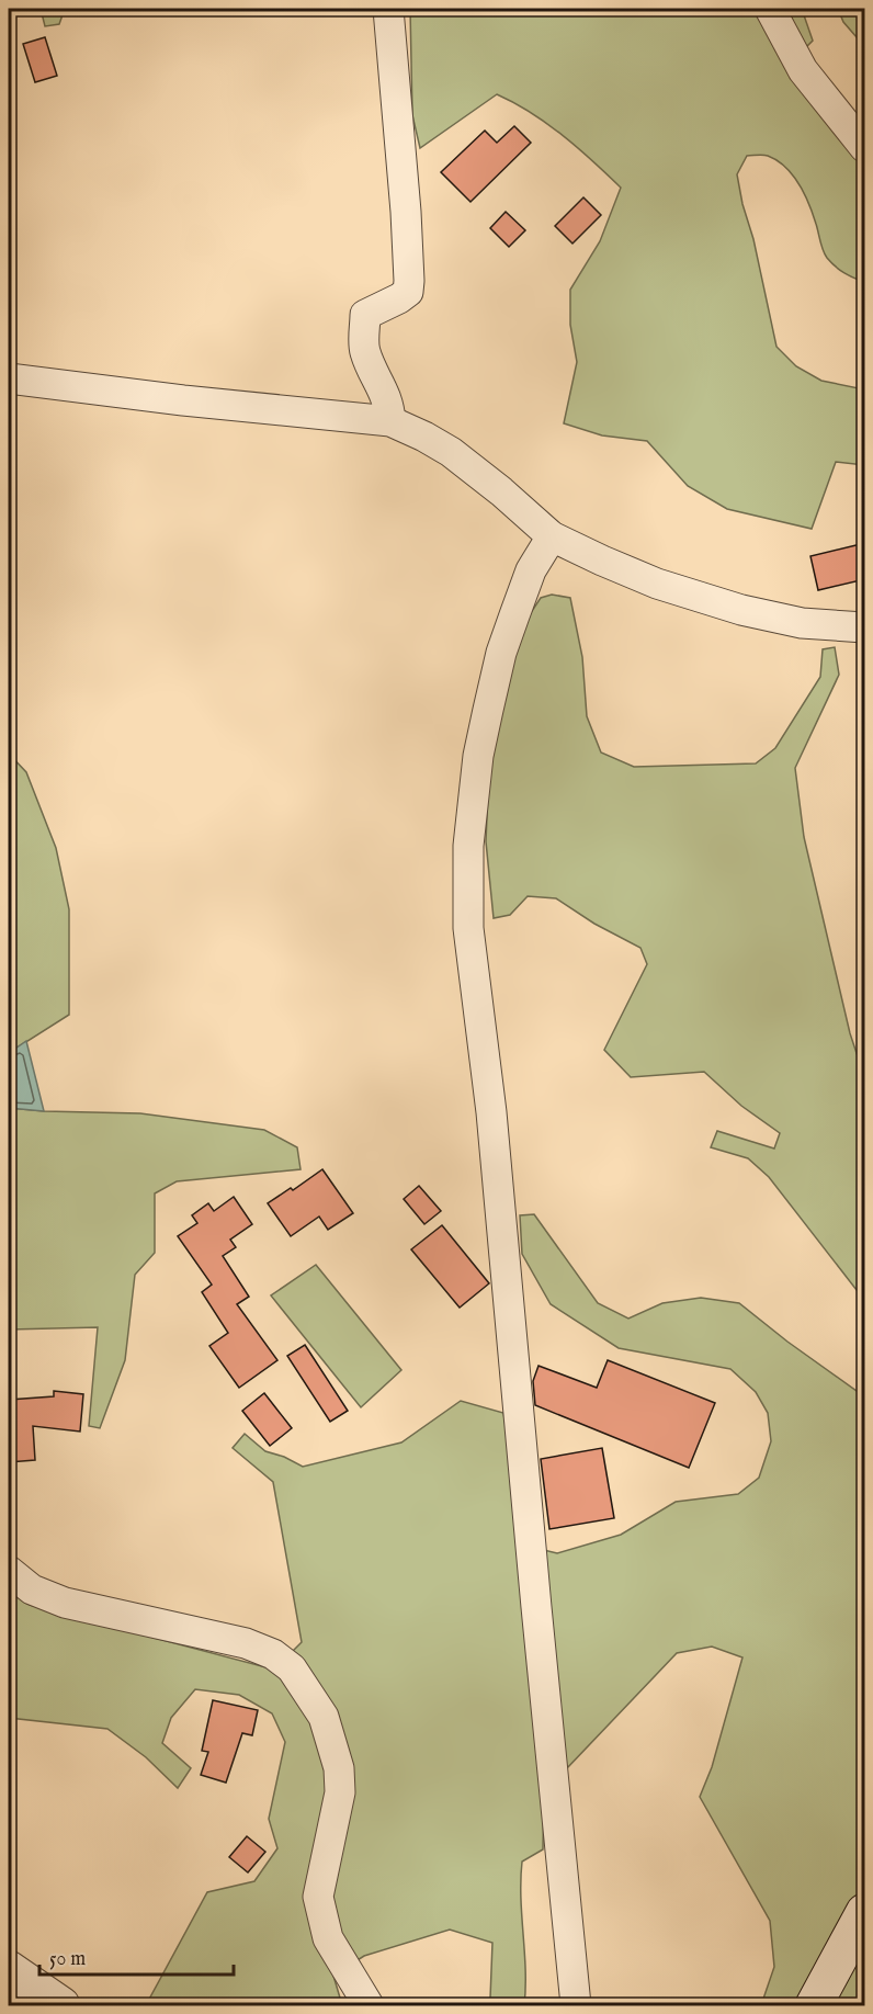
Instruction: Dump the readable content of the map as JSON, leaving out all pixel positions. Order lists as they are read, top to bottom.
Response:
{
  "scale_bar": "50 m"
}
